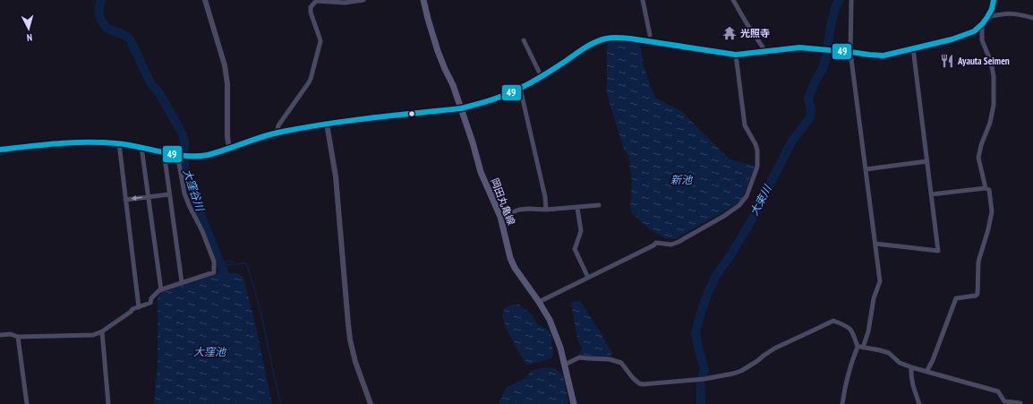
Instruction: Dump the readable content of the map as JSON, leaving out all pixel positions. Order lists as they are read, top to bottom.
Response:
{
  "streets": {
    "main road": ["岡田丸亀線"]
  },
  "water": [
    "新池",
    "大窪谷川",
    "大束川",
    "大窪池"
  ],
  "places": {
    "temple": ["光照寺"],
    "restaurant": ["Ayauta Seimen"]
  },
  "lines": ["transit line 49"],
  "north": "bottom"
}
